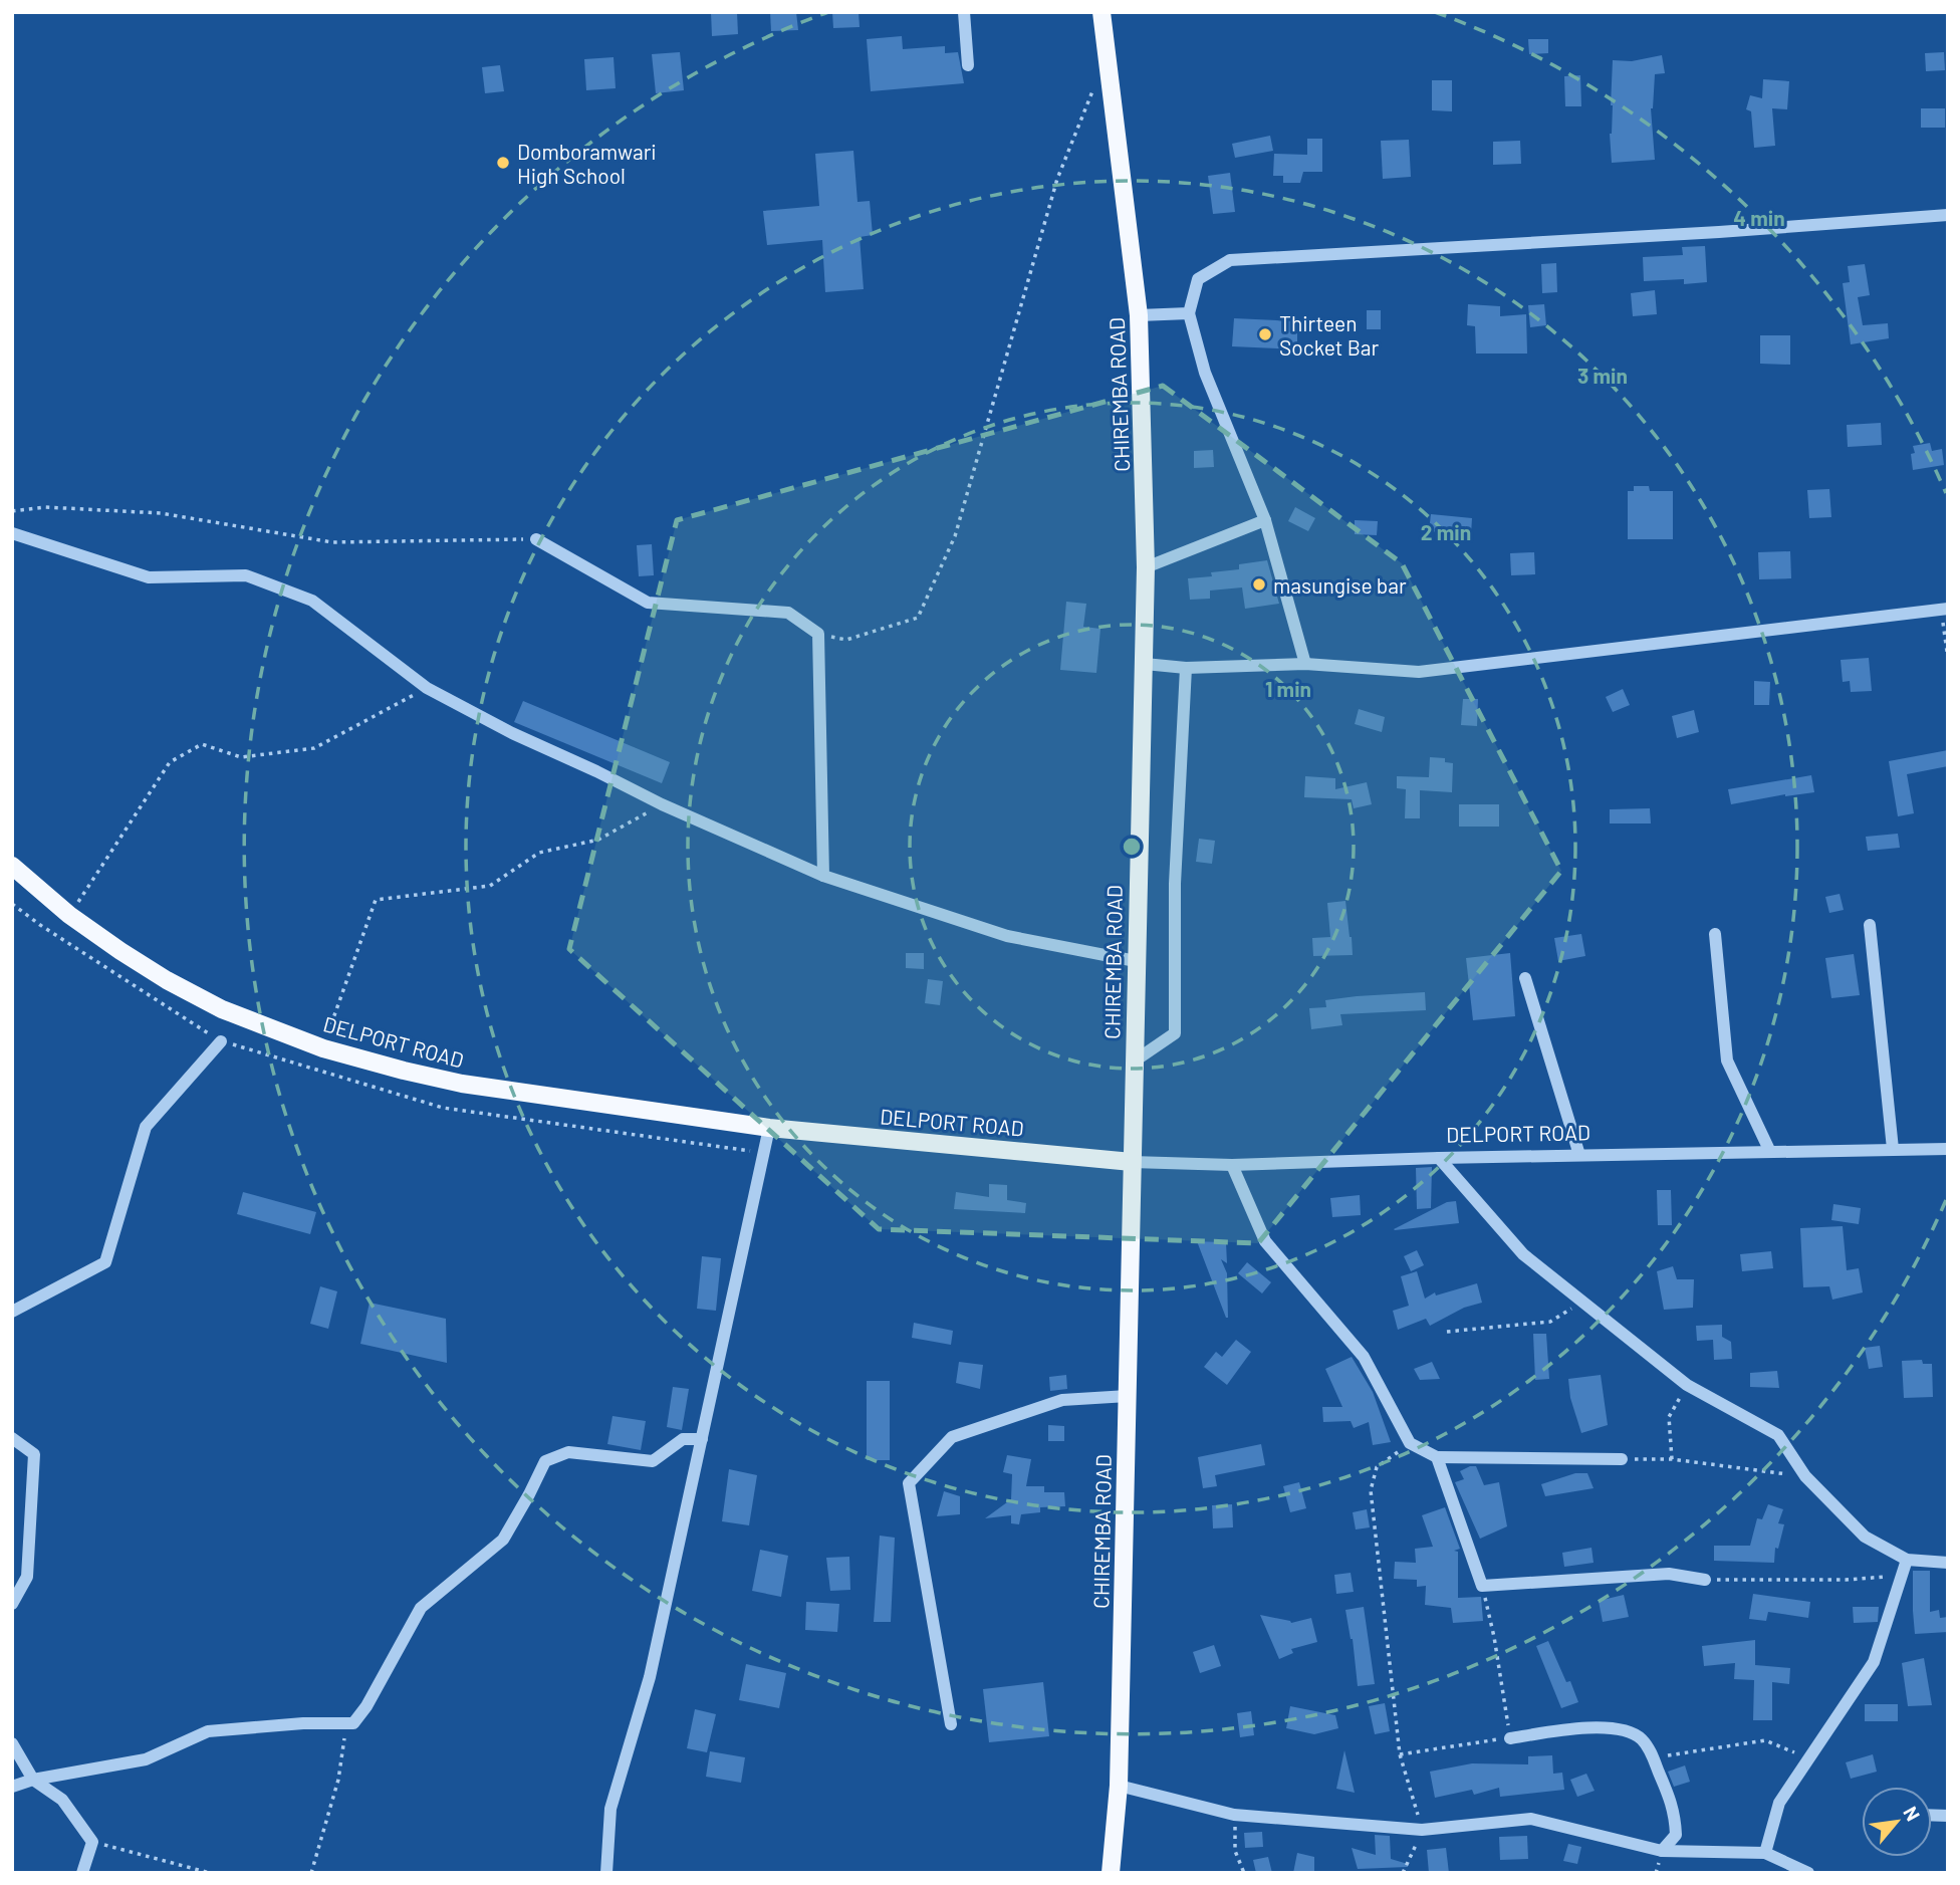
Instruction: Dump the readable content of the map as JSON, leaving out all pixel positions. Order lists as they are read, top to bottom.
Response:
{
  "streets": {
    "main road": ["CHIREMBA ROAD", "DELPORT ROAD"]
  },
  "crossings": [
    ["CHIREMBA ROAD", "DELPORT ROAD"]
  ],
  "places": ["Domboramwari High School", "Thirteen Socket Bar", "masungise bar"],
  "north": "top right",
  "rings": [
    "4 min",
    "3 min",
    "2 min",
    "1 min"
  ]
}
